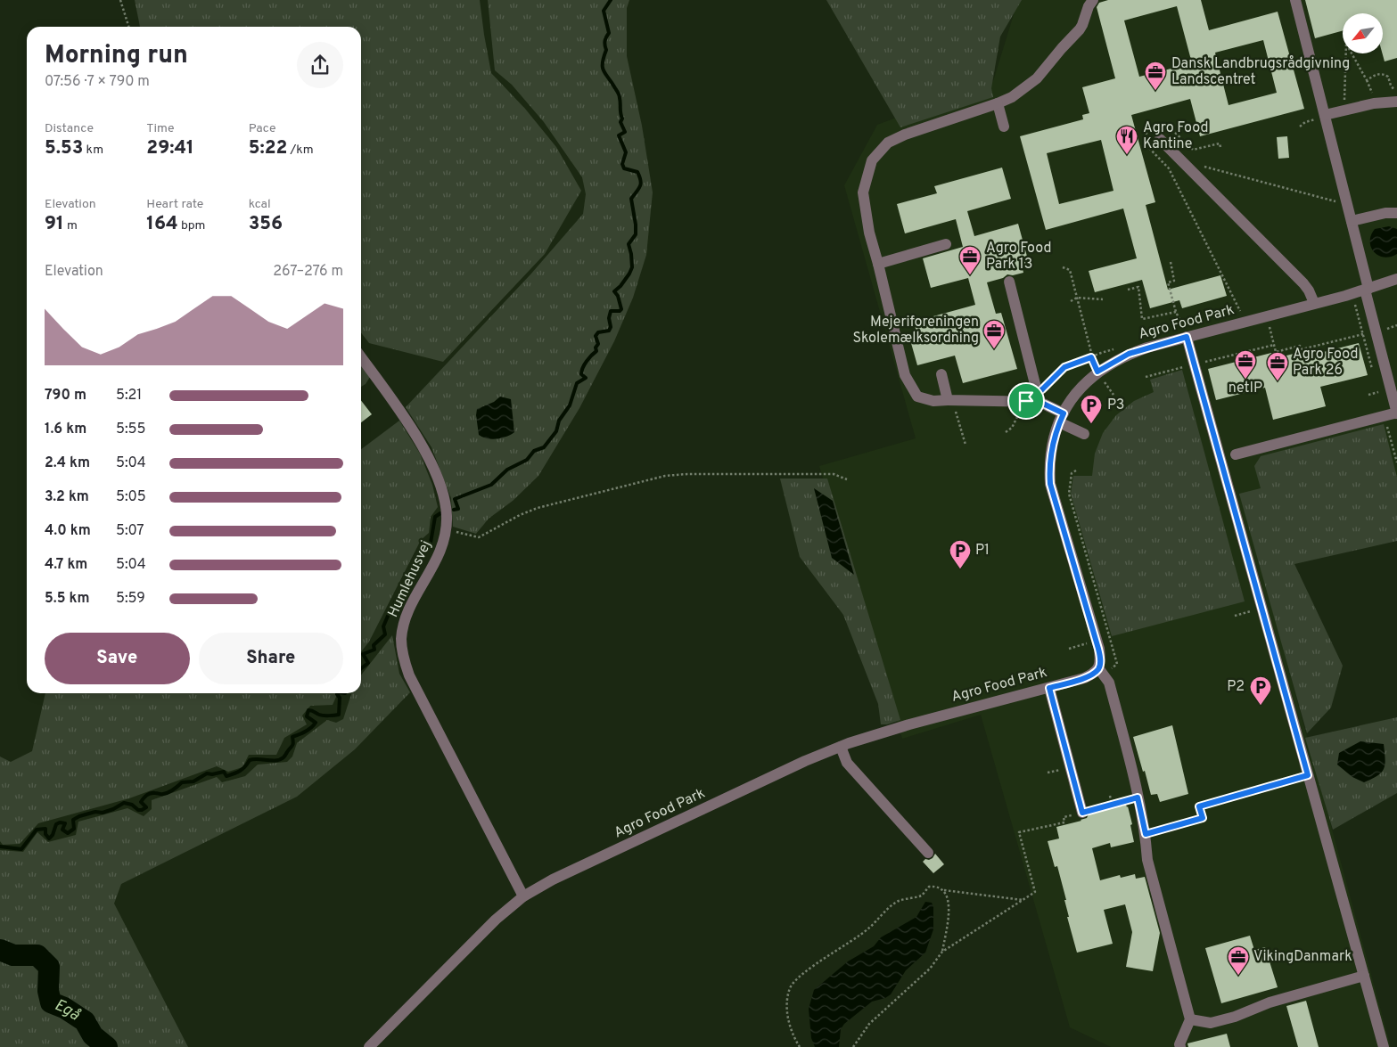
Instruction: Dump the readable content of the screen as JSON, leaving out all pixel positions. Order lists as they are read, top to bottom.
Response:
{
  "streets": {
    "street": ["Agro Food Park", "Humlehusvej"]
  },
  "crossings": [
    ["Agro Food Park", "Humlehusvej"]
  ],
  "water": ["Egå"],
  "places": {
    "office": [
      "Dansk Landbrugsrådgivning Landscentret",
      "Agro Food Park 13",
      "Mejeriforeningen Skolemælksordning",
      "netIP",
      "Agro Food Park 26",
      "VikingDanmark"
    ],
    "restaurant": ["Agro Food Kantine"],
    "parking": ["P3", "P1", "P2"]
  },
  "north": "bottom left",
  "page": {
    "heading": ["Morning run", "07:56 · 7 × 790 m"],
    "stats": [
      ["Distance", "5.53 km"],
      ["Time", "29:41"],
      ["Pace", "5:22 /km"],
      ["Elevation", "91 m"],
      ["Heart rate", "164 bpm"],
      ["kcal", "356"]
    ],
    "chart": ["Elevation", "267–276 m"],
    "list": [
      {
        "name": "790 m",
        "note": "5:21"
      },
      {
        "name": "1.6 km",
        "note": "5:55"
      },
      {
        "name": "2.4 km",
        "note": "5:04"
      },
      {
        "name": "3.2 km",
        "note": "5:05"
      },
      {
        "name": "4.0 km",
        "note": "5:07"
      },
      {
        "name": "4.7 km",
        "note": "5:04"
      },
      {
        "name": "5.5 km",
        "note": "5:59"
      }
    ],
    "buttons": ["Save", "Share"]
  }
}
